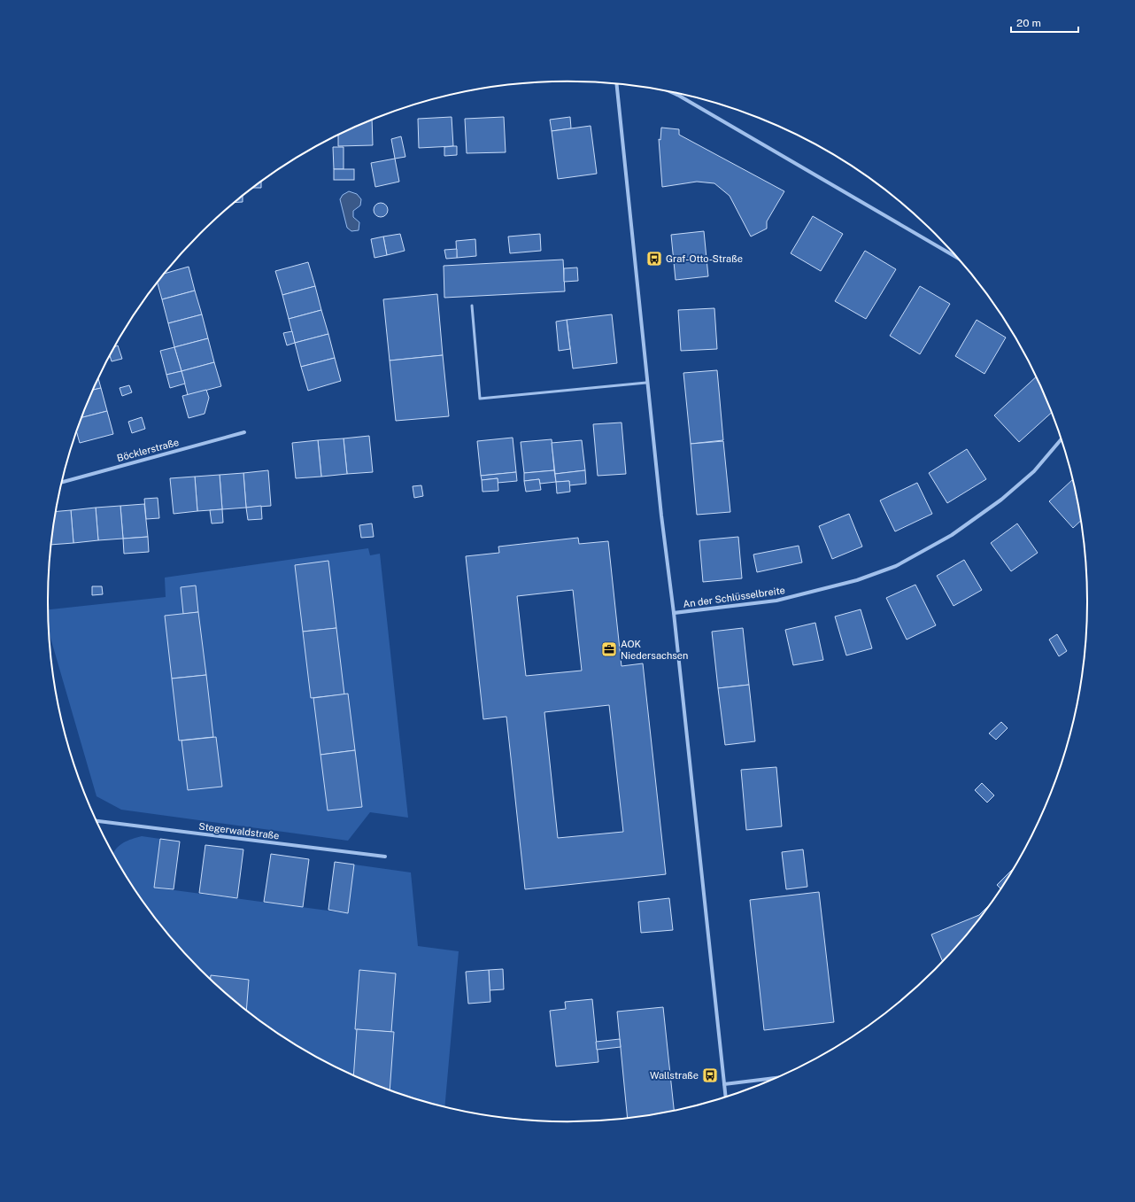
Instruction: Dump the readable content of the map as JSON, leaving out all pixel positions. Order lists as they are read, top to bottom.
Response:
{
  "streets": {
    "street": ["Böcklerstraße", "An der Schlüsselbreite", "Stegerwaldstraße"]
  },
  "places": {
    "bus stop": ["Graf-Otto-Straße", "Wallstraße"],
    "office": ["AOK Niedersachsen"]
  },
  "scale_bar": "20 m"
}
